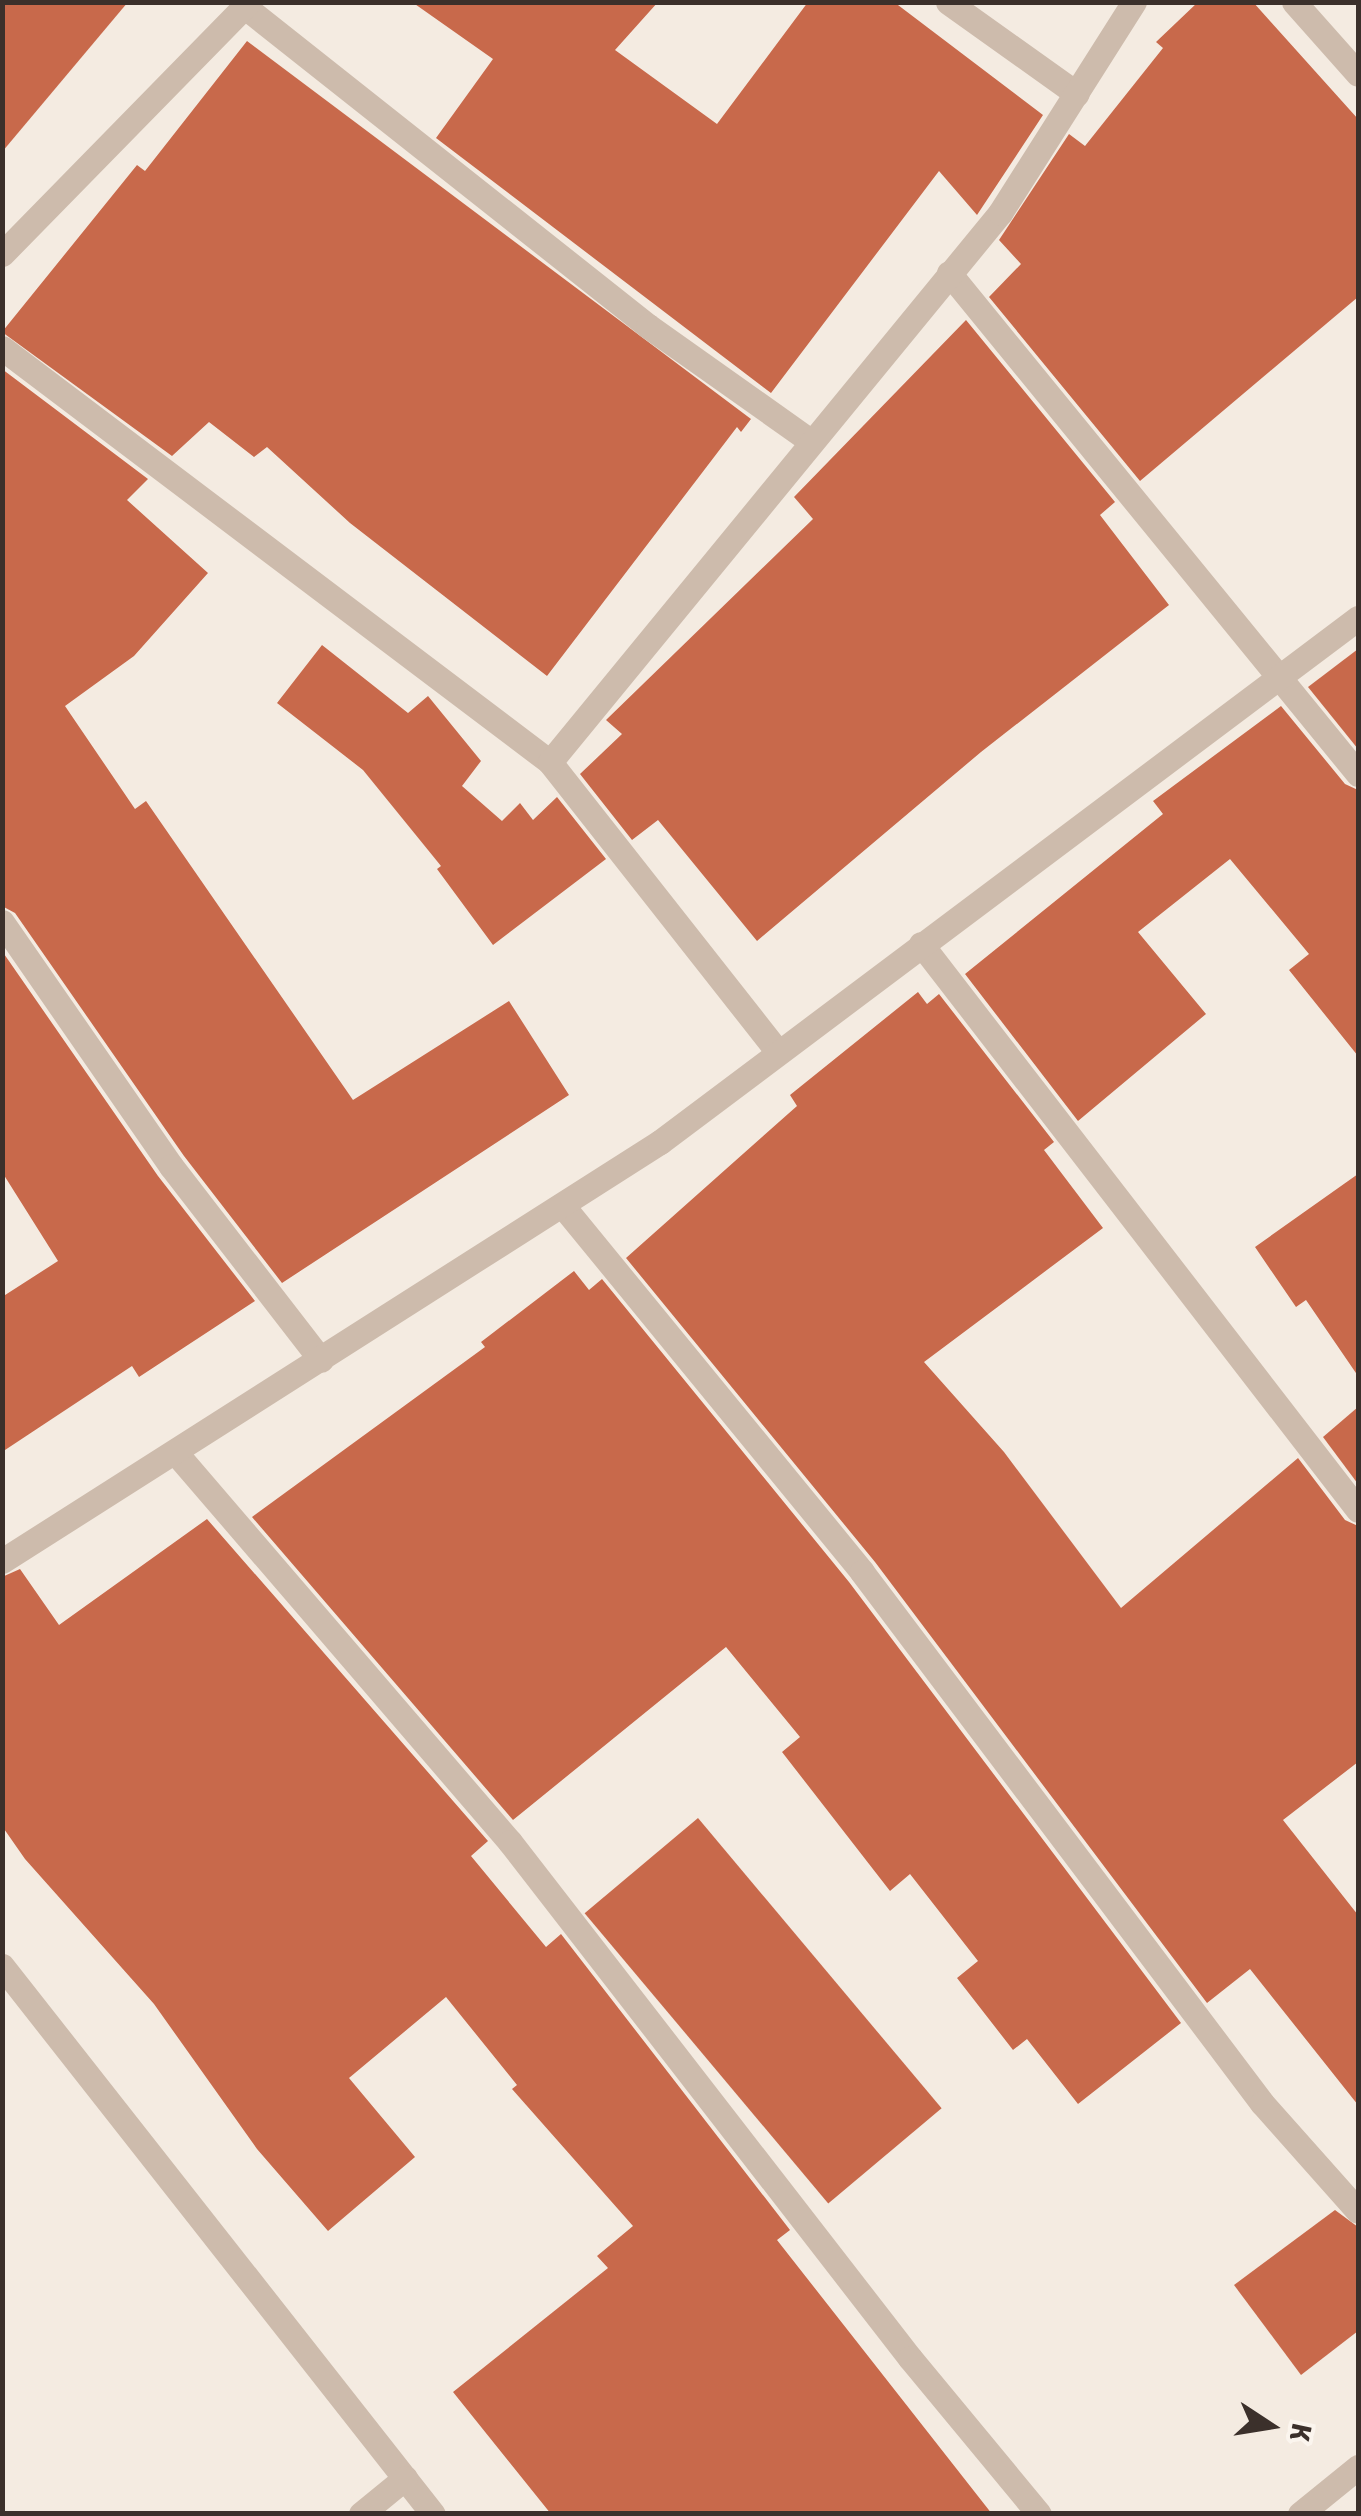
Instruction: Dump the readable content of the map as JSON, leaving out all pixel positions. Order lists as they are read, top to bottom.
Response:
{
  "north": "right"
}
